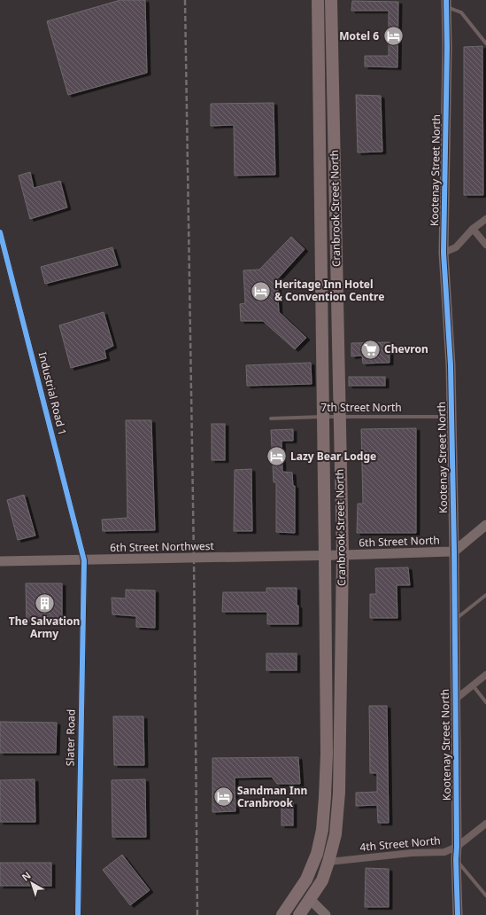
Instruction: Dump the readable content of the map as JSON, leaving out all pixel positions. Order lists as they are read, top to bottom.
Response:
{
  "streets": {
    "highway": ["Cranbrook Street North"],
    "street": [
      "Kootenay Street North",
      "Industrial Road 1",
      "6th Street North",
      "6th Street Northwest",
      "Slater Road",
      "4th Street North"
    ],
    "lane": ["7th Street North"]
  },
  "crossings": [
    ["Kootenay Street North", "7th Street North"],
    ["Kootenay Street North", "6th Street North"],
    ["Kootenay Street North", "4th Street North"],
    ["Cranbrook Street North", "7th Street North"],
    ["Cranbrook Street North", "6th Street North"],
    ["Cranbrook Street North", "6th Street Northwest"],
    ["Cranbrook Street North", "4th Street North"],
    ["Industrial Road 1", "6th Street Northwest"],
    ["Industrial Road 1", "Slater Road"],
    ["6th Street North", "6th Street Northwest"],
    ["6th Street Northwest", "Slater Road"]
  ],
  "places": {
    "hotel": [
      "Motel 6",
      "Heritage Inn Hotel & Convention Centre",
      "Lazy Bear Lodge",
      "Sandman Inn Cranbrook"
    ],
    "supermarket": ["Chevron"],
    "building": ["The Salvation Army"]
  },
  "north": "top left"
}
